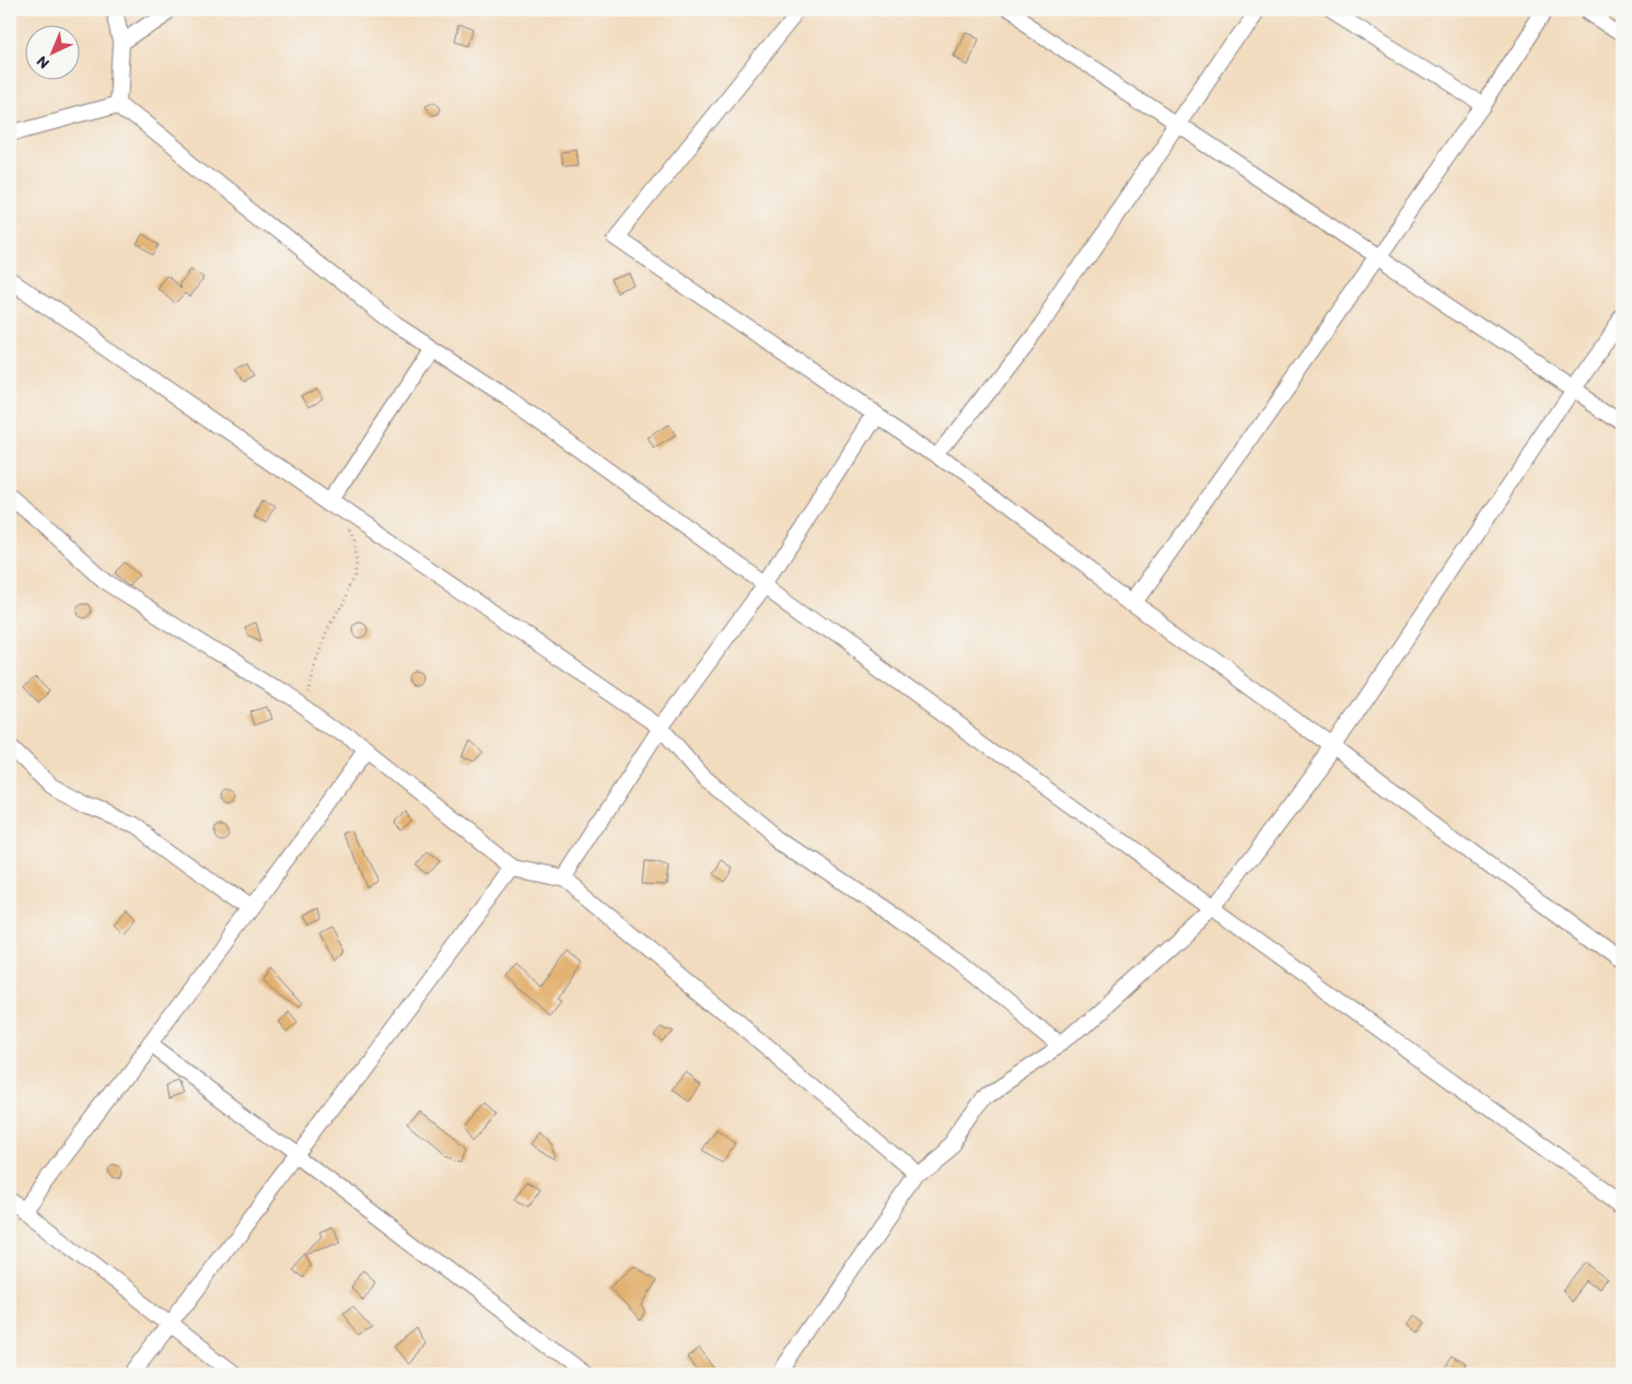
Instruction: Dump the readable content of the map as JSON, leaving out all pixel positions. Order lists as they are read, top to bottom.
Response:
{
  "north": "bottom left"
}
